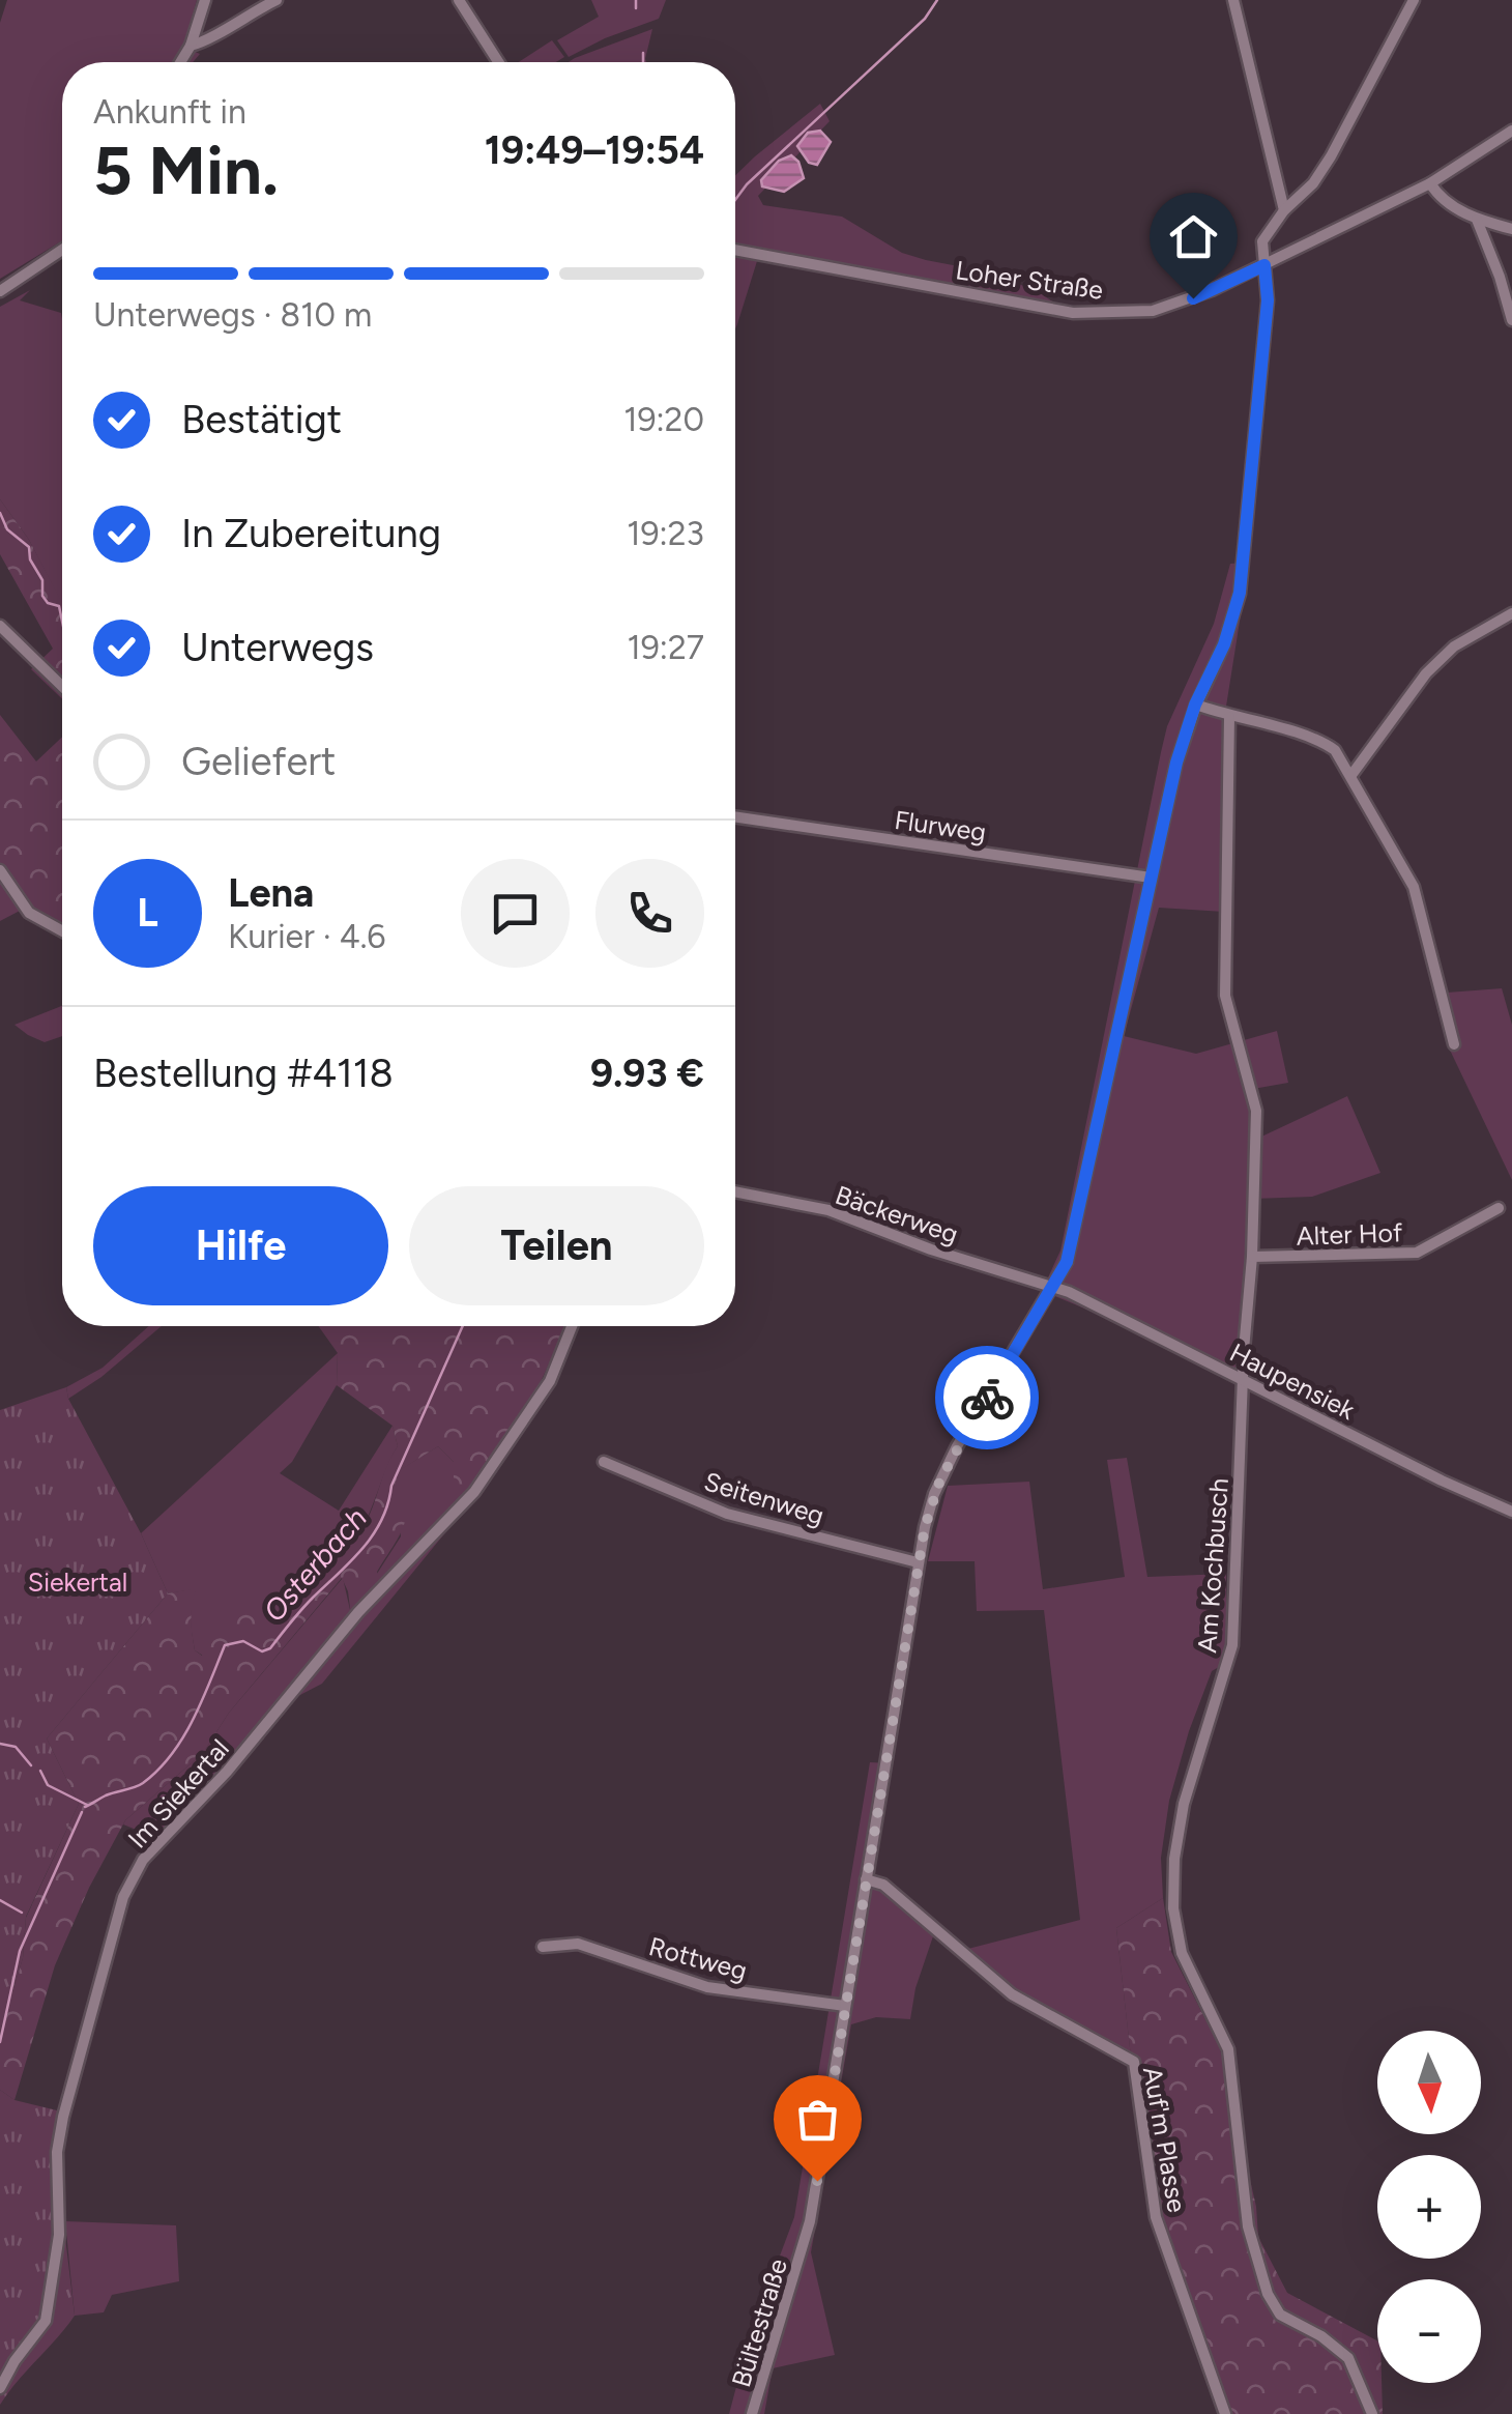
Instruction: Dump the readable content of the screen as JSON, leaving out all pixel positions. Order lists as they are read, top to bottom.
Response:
{
  "streets": {
    "street": [
      "Loher Straße",
      "Flurweg",
      "Bäckerweg",
      "Alter Hof",
      "Haupensiek",
      "Seitenweg",
      "Am Kochbusch",
      "Im Siekertal",
      "Rottweg",
      "Auf'm Plasse",
      "Bültestraße"
    ]
  },
  "crossings": [
    ["Loher Straße", "Bültestraße"],
    ["Flurweg", "Bültestraße"],
    ["Bäckerweg", "Haupensiek"],
    ["Bäckerweg", "Bültestraße"],
    ["Alter Hof", "Am Kochbusch"],
    ["Haupensiek", "Am Kochbusch"],
    ["Haupensiek", "Bültestraße"],
    ["Seitenweg", "Bültestraße"],
    ["Rottweg", "Bültestraße"],
    ["Auf'm Plasse", "Bültestraße"]
  ],
  "water": ["Osterbach"],
  "parks": ["Siekertal"],
  "north": "bottom",
  "page": {
    "heading": ["5 Min.", "Ankunft in", "19:49–19:54"],
    "panel": [
      "Lena",
      "Kurier · 4.6",
      "Bestellung #4118",
      "9.93 €"
    ],
    "bar": "Unterwegs · 810 m",
    "list": [
      ["Bestätigt", "19:20"],
      ["In Zubereitung", "19:23"],
      ["Unterwegs", "19:27"],
      "Geliefert"
    ],
    "round": "L",
    "buttons": ["Hilfe", "Teilen"],
    "map_buttons": ["+", "−"]
  }
}
